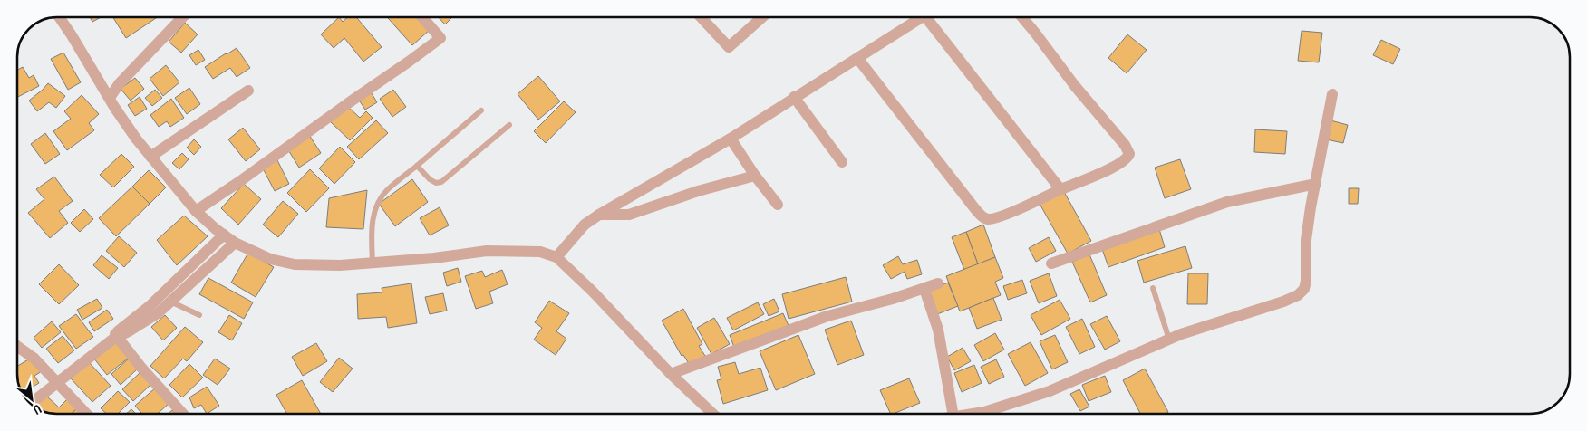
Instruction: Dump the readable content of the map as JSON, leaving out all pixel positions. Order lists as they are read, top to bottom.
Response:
{
  "north": "bottom right"
}
